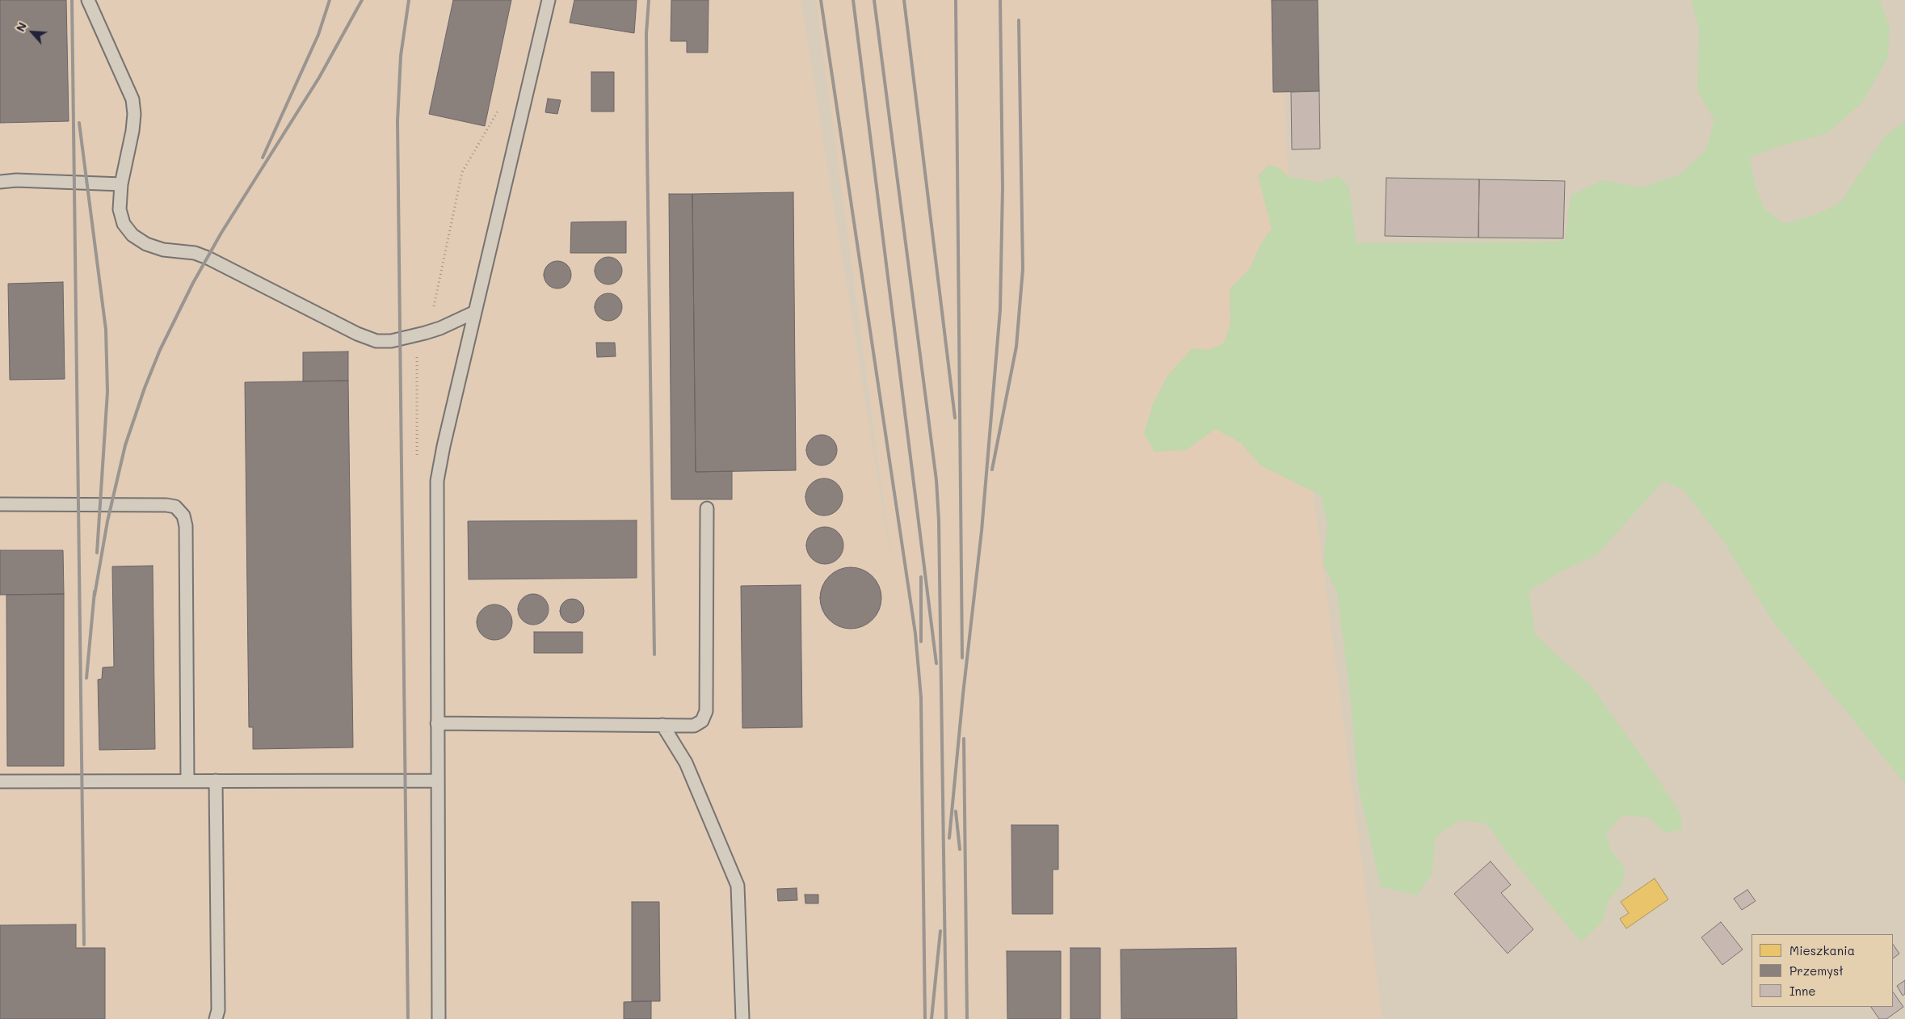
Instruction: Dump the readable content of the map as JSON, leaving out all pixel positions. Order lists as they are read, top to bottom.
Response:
{
  "legend": ["Mieszkania", "Przemysł", "Inne"],
  "north": "top left"
}
